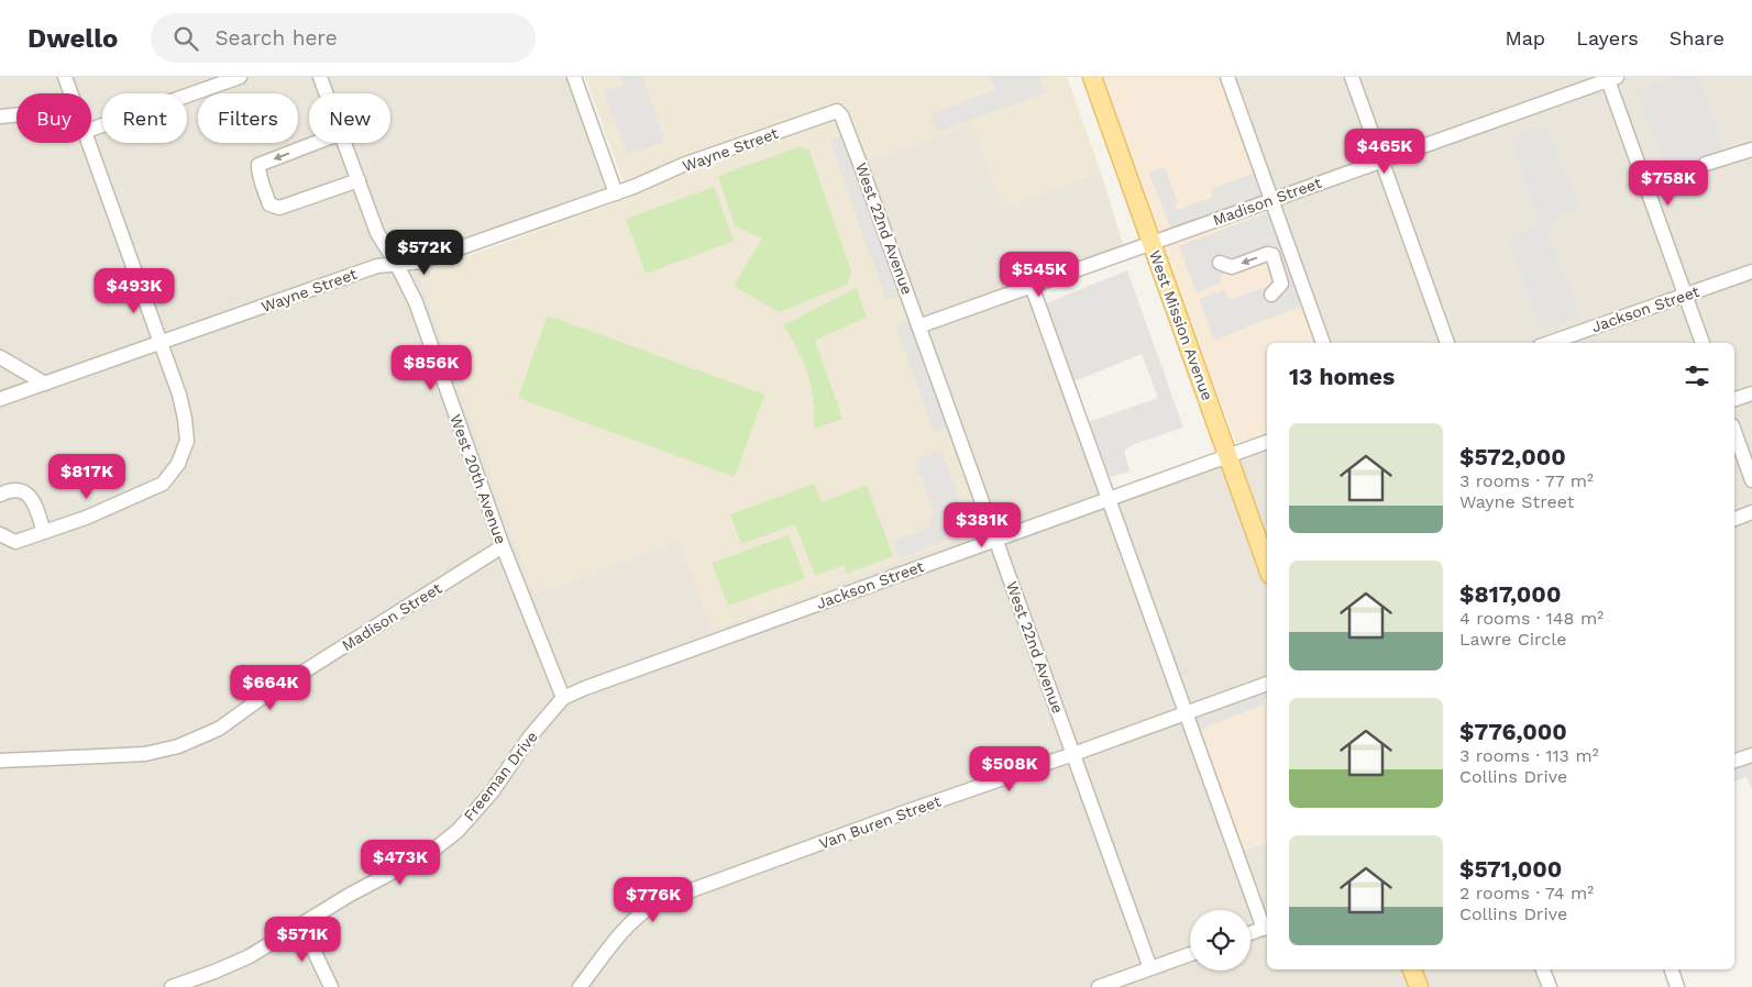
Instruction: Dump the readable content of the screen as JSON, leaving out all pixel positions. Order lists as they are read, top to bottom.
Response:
{
  "streets": {
    "main road": ["West Mission Avenue"],
    "street": [
      "Wayne Street",
      "Madison Street",
      "West 22nd Avenue",
      "Jackson Street",
      "West 20th Avenue",
      "Freeman Drive",
      "Van Buren Street"
    ]
  },
  "crossings": [
    ["Wayne Street", "West 22nd Avenue"],
    ["Wayne Street", "West 20th Avenue"],
    ["Madison Street", "West 22nd Avenue"],
    ["Madison Street", "West Mission Avenue"],
    ["Madison Street", "West 20th Avenue"],
    ["West 22nd Avenue", "Jackson Street"],
    ["West 22nd Avenue", "Van Buren Street"],
    ["Jackson Street", "West Mission Avenue"],
    ["Jackson Street", "West 20th Avenue"],
    ["Jackson Street", "Freeman Drive"],
    ["West 20th Avenue", "Freeman Drive"]
  ],
  "page": {
    "header": "Dwello",
    "search": "Search here",
    "nav": ["Map", "Layers", "Share"],
    "chip": [
      "Buy",
      "Rent",
      "Filters",
      "New"
    ],
    "price": [
      "$465K",
      "$758K",
      "$572K",
      "$545K",
      "$493K",
      "$856K",
      "$817K",
      "$381K",
      "$664K",
      "$508K",
      "$473K",
      "$776K",
      "$571K"
    ],
    "heading": "13 homes",
    "list": [
      {
        "name": "$572,000",
        "note": "3 rooms · 77 m² · Wayne Street"
      },
      {
        "name": "$817,000",
        "note": "4 rooms · 148 m² · Lawre Circle"
      },
      {
        "name": "$776,000",
        "note": "3 rooms · 113 m² · Collins Drive"
      },
      {
        "name": "$571,000",
        "note": "2 rooms · 74 m² · Collins Drive"
      }
    ]
  }
}
